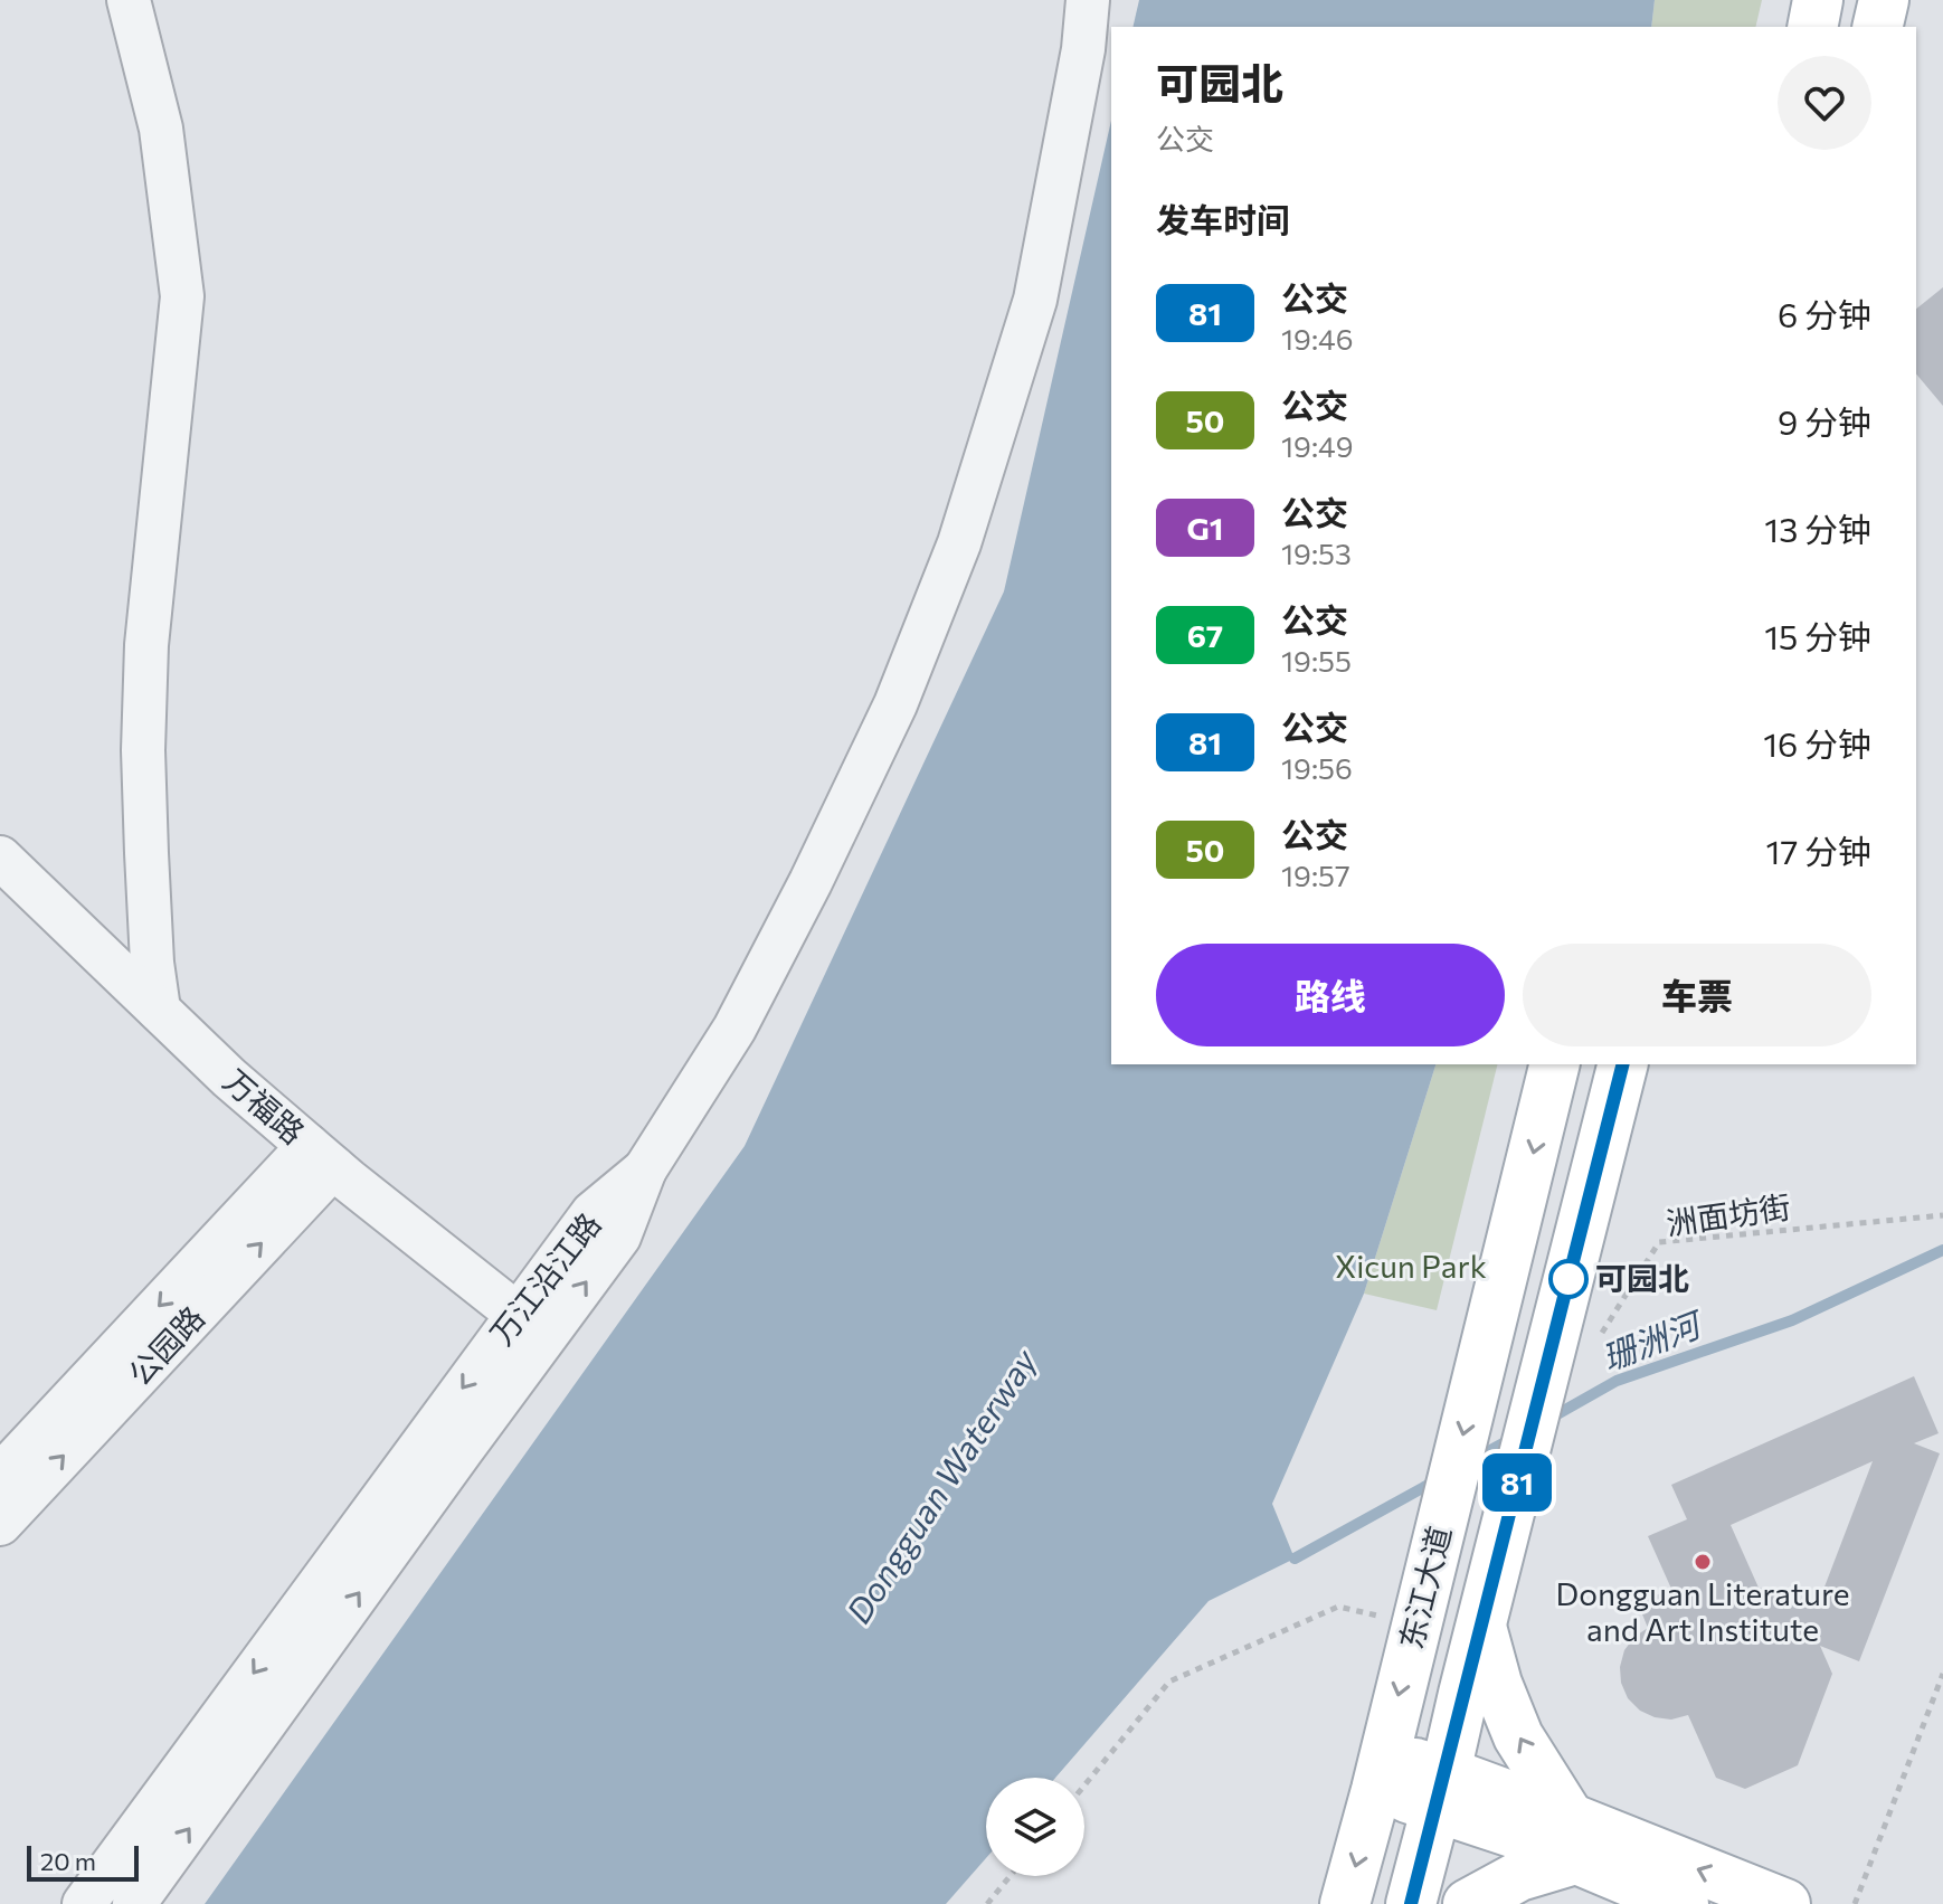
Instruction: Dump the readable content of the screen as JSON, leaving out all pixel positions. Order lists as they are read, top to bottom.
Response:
{
  "streets": {
    "main road": ["东江大道"],
    "street": ["万福路", "万江沿江路", "公园路"],
    "path": ["洲面坊街"]
  },
  "crossings": [
    ["万福路", "万江沿江路"],
    ["万福路", "公园路"]
  ],
  "water": ["珊洲河", "Dongguan Waterway"],
  "parks": ["Xicun Park"],
  "places": ["可园北", "Dongguan Literature and Art Institute"],
  "lines": ["bus line 81"],
  "scale_bar": "20 m",
  "page": {
    "on_map": "81",
    "heading": [
      ["可园北", "公交"],
      "发车时间"
    ],
    "list": [
      {
        "mark": "81",
        "name": "公交",
        "note": "19:46",
        "value": "6 分钟"
      },
      {
        "mark": "50",
        "name": "公交",
        "note": "19:49",
        "value": "9 分钟"
      },
      {
        "mark": "G1",
        "name": "公交",
        "note": "19:53",
        "value": "13 分钟"
      },
      {
        "mark": "67",
        "name": "公交",
        "note": "19:55",
        "value": "15 分钟"
      },
      {
        "mark": "81",
        "name": "公交",
        "note": "19:56",
        "value": "16 分钟"
      },
      {
        "mark": "50",
        "name": "公交",
        "note": "19:57",
        "value": "17 分钟"
      }
    ],
    "buttons": ["路线", "车票"],
    "scale": "20 m"
  }
}
